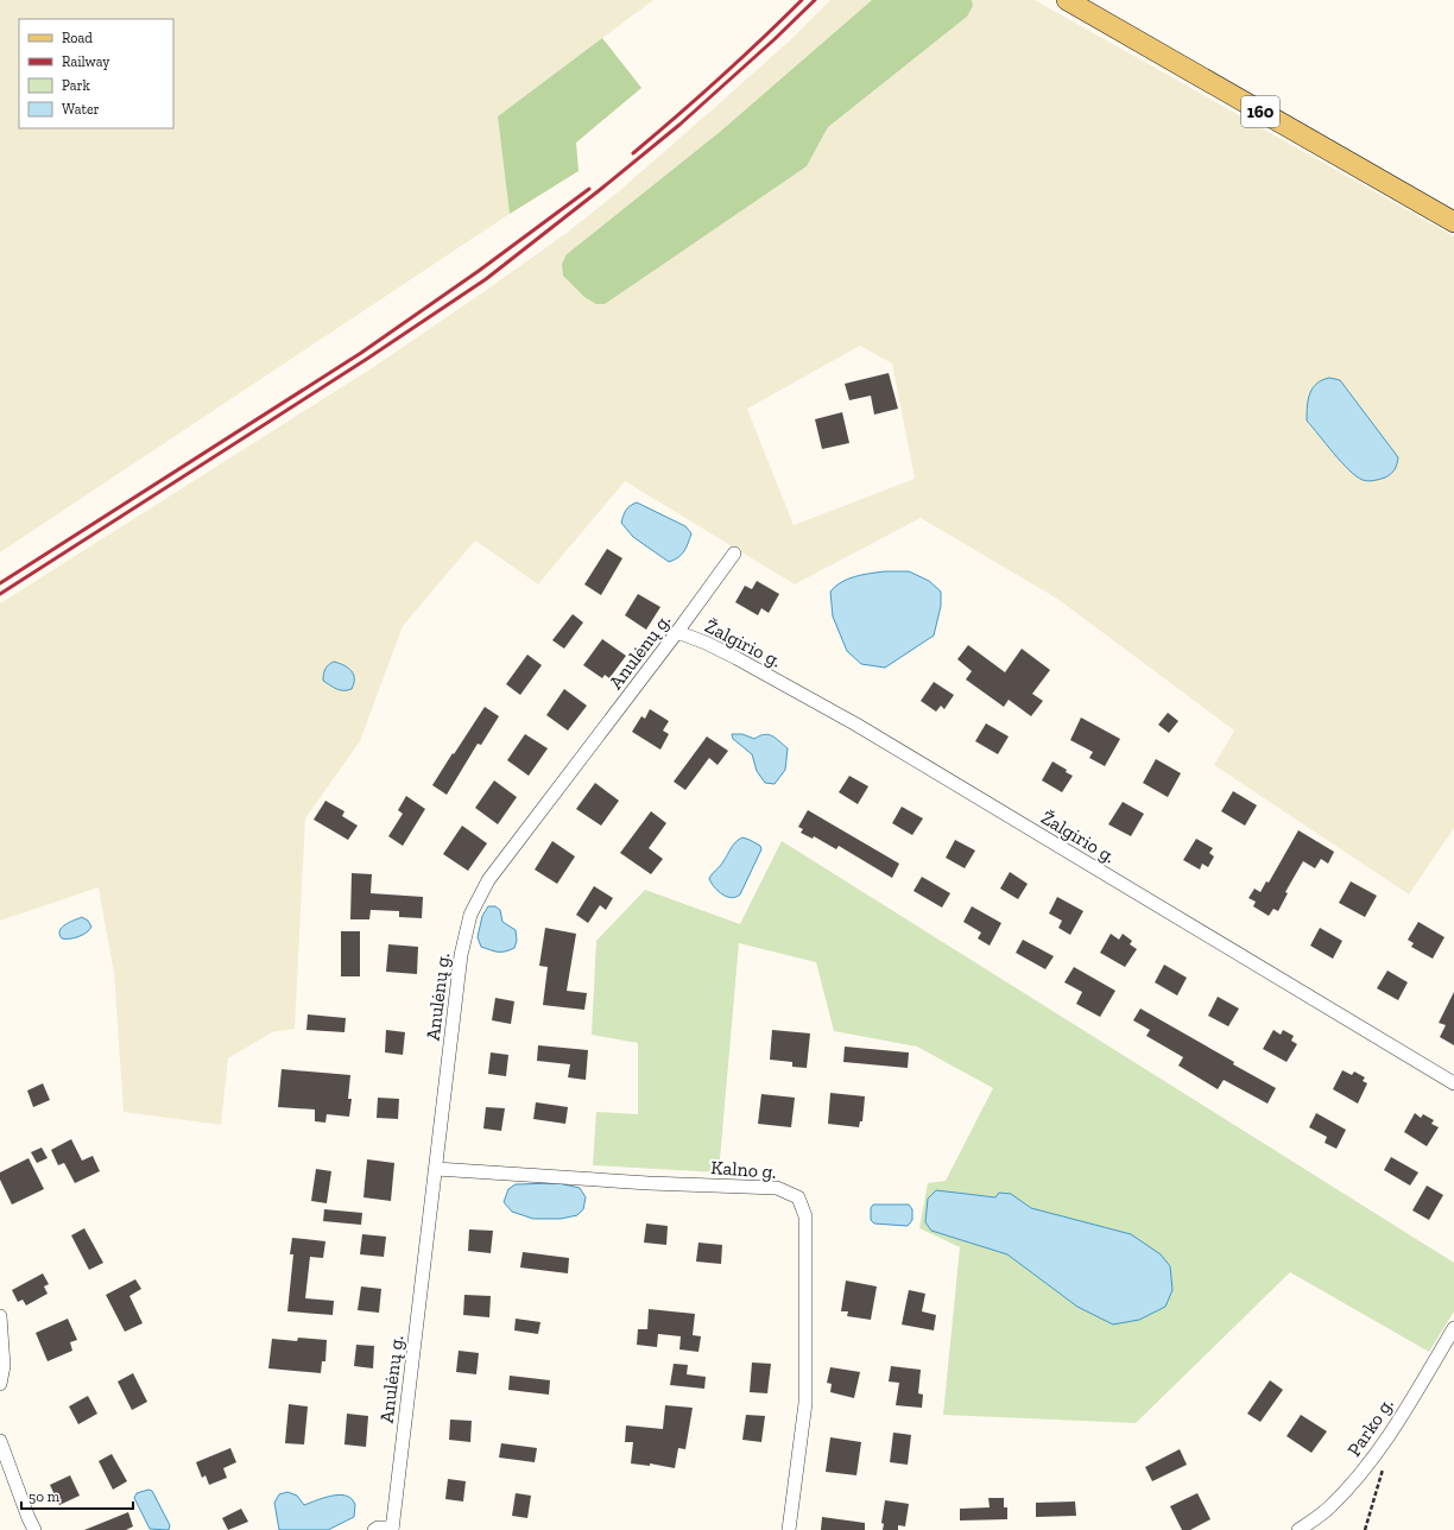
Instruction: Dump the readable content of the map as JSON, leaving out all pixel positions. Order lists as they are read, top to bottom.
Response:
{
  "streets": {
    "main road": ["160"],
    "street": [
      "Žalgirio g.",
      "Anulėnų g.",
      "Kalno g.",
      "Parko g."
    ]
  },
  "crossings": [
    ["Žalgirio g.", "Anulėnų g."],
    ["Anulėnų g.", "Kalno g."]
  ],
  "legend": [
    "Road",
    "Railway",
    "Park",
    "Water"
  ],
  "scale_bar": "50 m"
}
